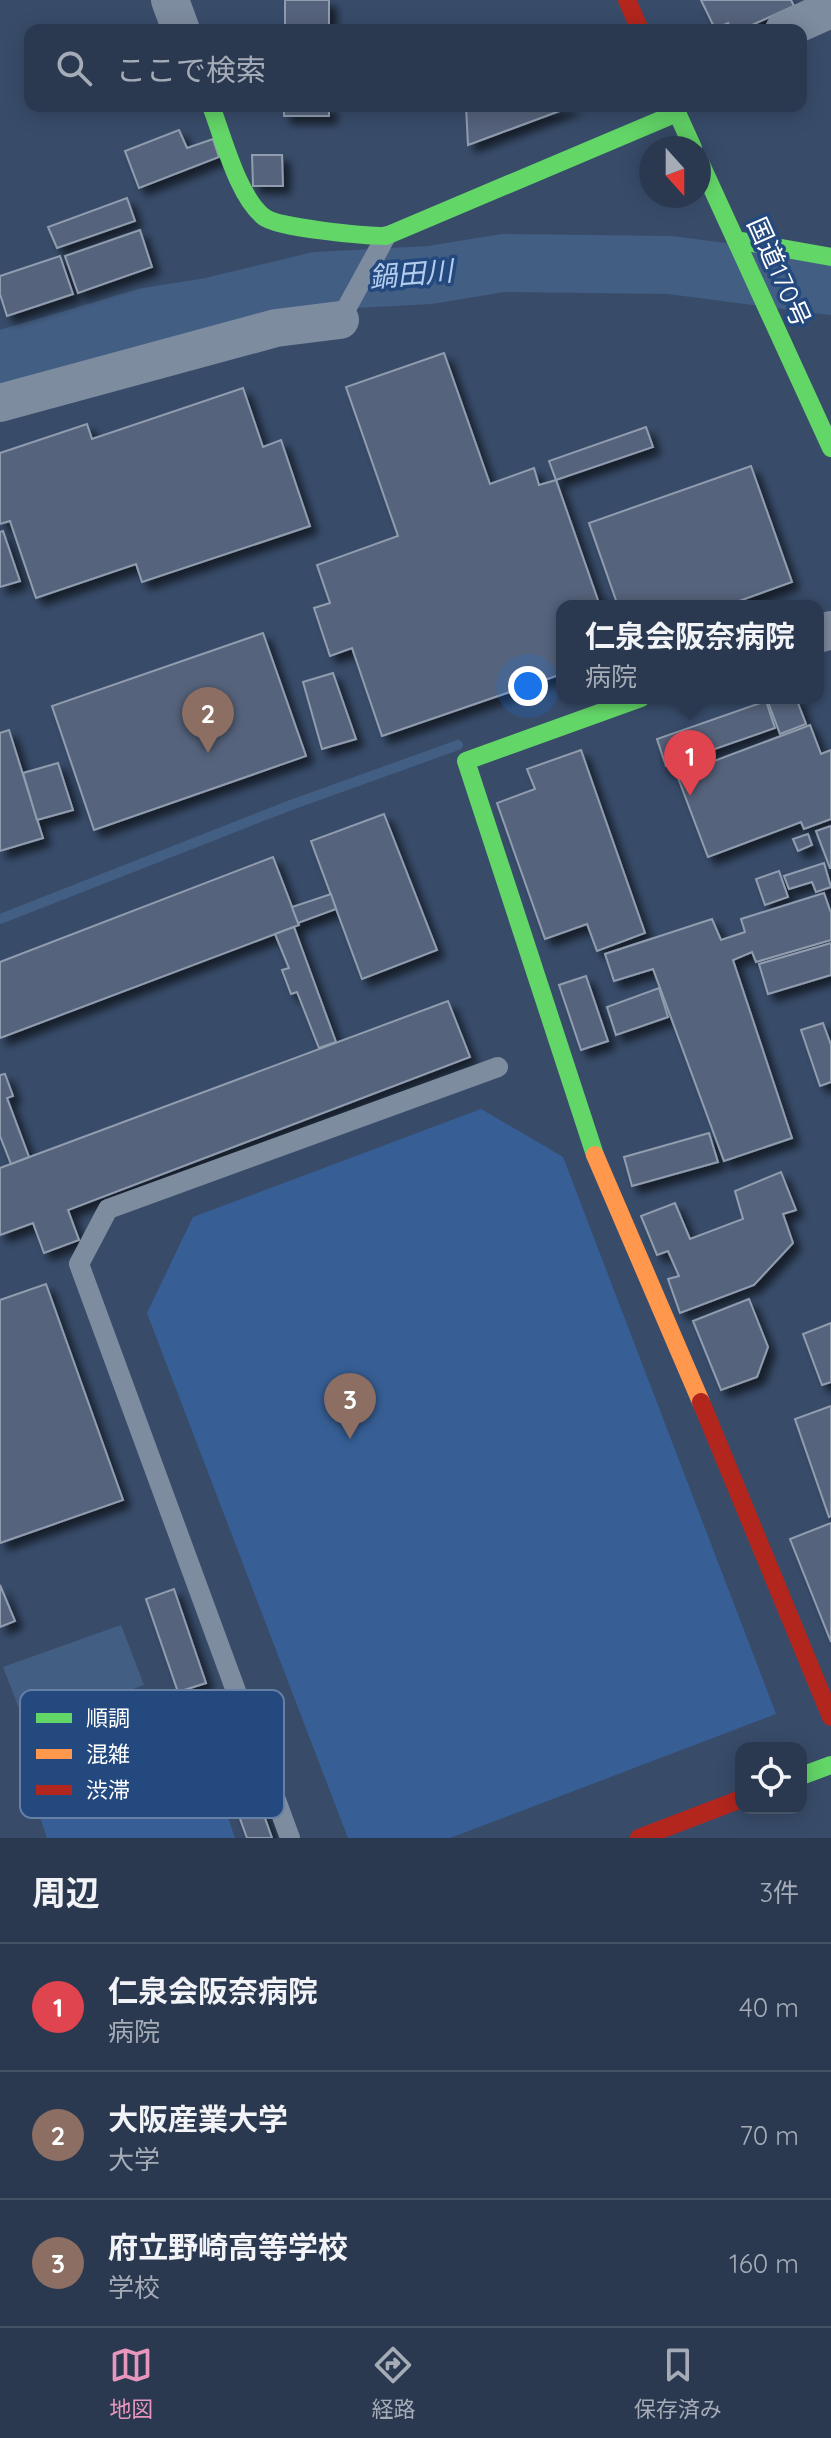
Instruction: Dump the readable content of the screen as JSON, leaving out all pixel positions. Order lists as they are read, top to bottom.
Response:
{
  "streets": {
    "main road": ["国道170号"]
  },
  "water": ["鍋田川"],
  "legend": ["順調", "混雑", "渋滞"],
  "north": "bottom",
  "page": {
    "search": "ここで検索",
    "popup": ["仁泉会阪奈病院", "病院"],
    "pins": ["2", "1", "3"],
    "heading": ["周辺", "3件"],
    "list": [
      {
        "mark": "1",
        "name": "仁泉会阪奈病院",
        "note": "病院",
        "value": "40 m"
      },
      {
        "mark": "2",
        "name": "大阪産業大学",
        "note": "大学",
        "value": "70 m"
      },
      {
        "mark": "3",
        "name": "府立野崎高等学校",
        "note": "学校",
        "value": "160 m"
      }
    ],
    "nav": ["地図", "経路", "保存済み"]
  }
}
